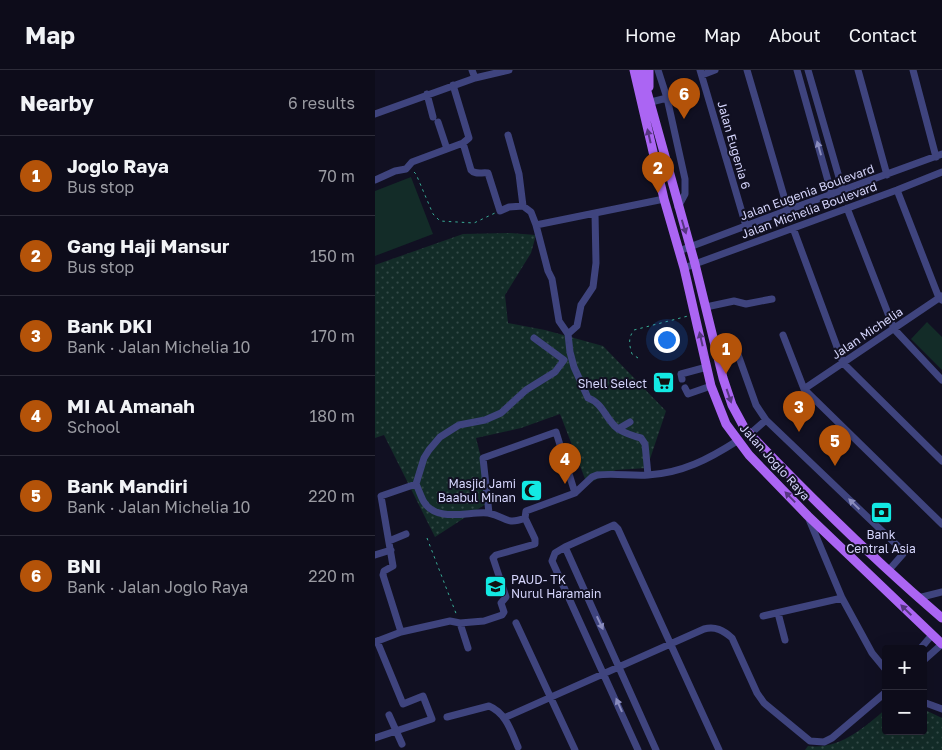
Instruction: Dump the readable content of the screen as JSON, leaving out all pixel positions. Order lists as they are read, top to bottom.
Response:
{
  "streets": {
    "main road": ["Jalan Joglo Raya"],
    "street": [
      "Jalan Eugenia 6",
      "Jalan Eugenia Boulevard",
      "Jalan Michelia Boulevard",
      "Jalan Michelia"
    ]
  },
  "crossings": [
    ["Jalan Eugenia 6", "Jalan Eugenia Boulevard"],
    ["Jalan Eugenia Boulevard", "Jalan Joglo Raya"],
    ["Jalan Michelia Boulevard", "Jalan Joglo Raya"]
  ],
  "places": {
    "supermarket": ["Shell Select"],
    "mosque": ["Masjid Jami Baabul Minan"],
    "bank": ["Bank Central Asia"],
    "school or university": ["PAUD- TK Nurul Haramain"]
  },
  "page": {
    "header": "Map",
    "nav": [
      "Home",
      "Map",
      "About",
      "Contact"
    ],
    "heading": ["Nearby", "6 results"],
    "pins": [
      "6",
      "2",
      "1",
      "3",
      "5",
      "4"
    ],
    "list": [
      {
        "mark": "1",
        "name": "Joglo Raya",
        "note": "Bus stop",
        "value": "70 m"
      },
      {
        "mark": "2",
        "name": "Gang Haji Mansur",
        "note": "Bus stop",
        "value": "150 m"
      },
      {
        "mark": "3",
        "name": "Bank DKI",
        "note": "Bank · Jalan Michelia 10",
        "value": "170 m"
      },
      {
        "mark": "4",
        "name": "MI Al Amanah",
        "note": "School",
        "value": "180 m"
      },
      {
        "mark": "5",
        "name": "Bank Mandiri",
        "note": "Bank · Jalan Michelia 10",
        "value": "220 m"
      },
      {
        "mark": "6",
        "name": "BNI",
        "note": "Bank · Jalan Joglo Raya",
        "value": "220 m"
      }
    ],
    "map_buttons": ["+", "−"]
  }
}
